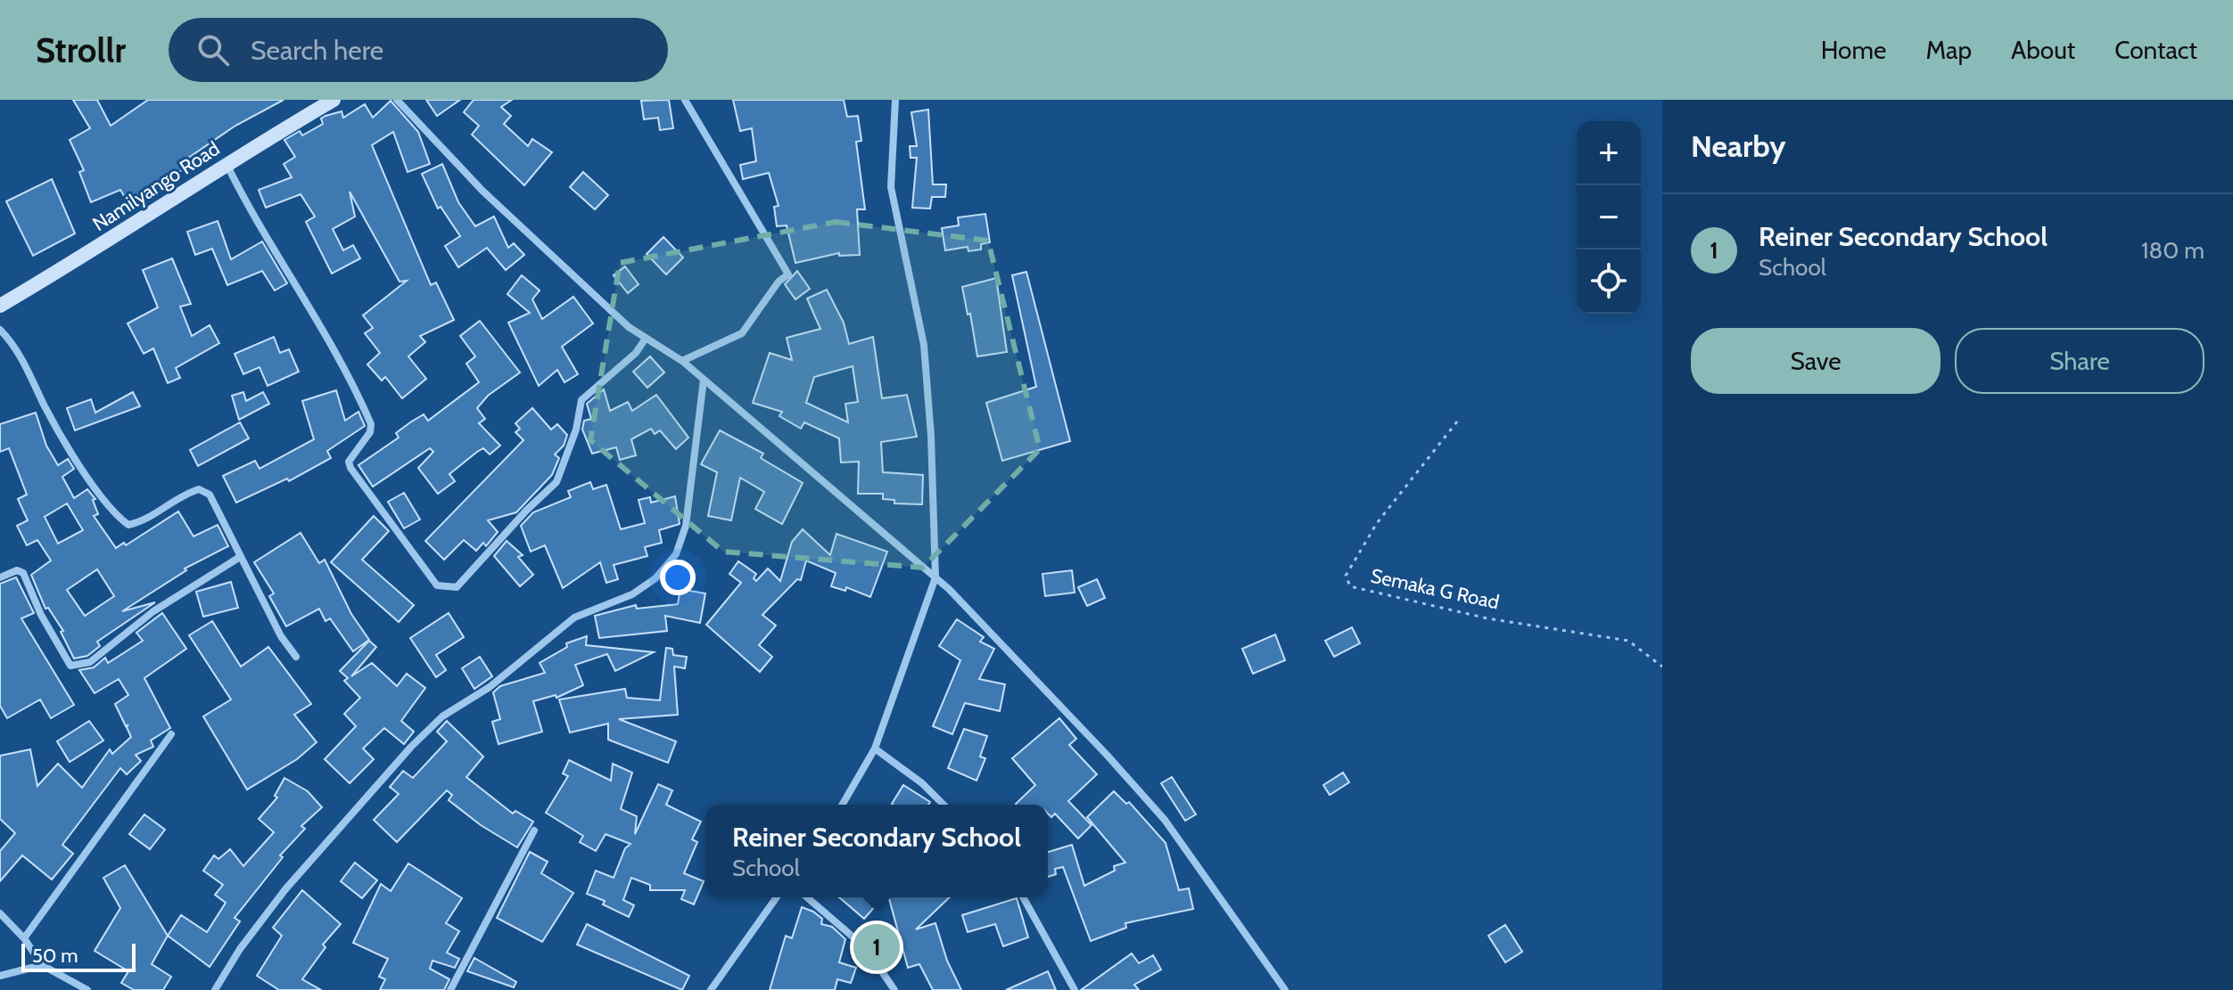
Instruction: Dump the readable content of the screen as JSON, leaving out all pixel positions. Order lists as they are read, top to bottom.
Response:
{
  "streets": {
    "main road": ["Namilyango Road"],
    "path": ["Semaka G Road"]
  },
  "scale_bar": "50 m",
  "page": {
    "header": "Strollr",
    "search": "Search here",
    "nav": [
      "Home",
      "Map",
      "About",
      "Contact"
    ],
    "heading": "Nearby",
    "map_buttons": ["+", "−"],
    "list": [
      {
        "mark": "1",
        "name": "Reiner Secondary School",
        "note": "School",
        "value": "180 m"
      }
    ],
    "buttons": ["Save", "Share"],
    "popup": ["Reiner Secondary School", "School"],
    "pins": "1",
    "scale": "50 m"
  }
}
